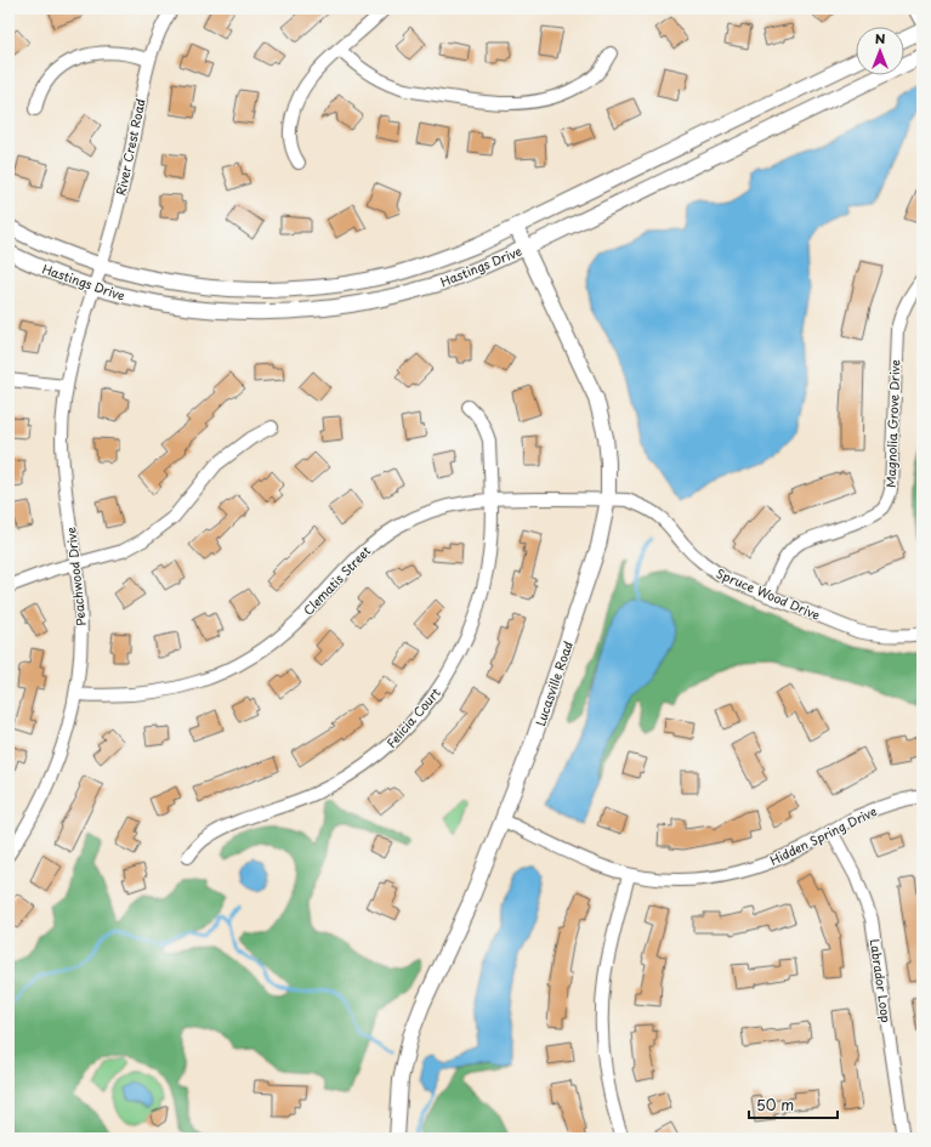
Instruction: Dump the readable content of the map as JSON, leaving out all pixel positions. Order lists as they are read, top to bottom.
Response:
{
  "streets": {
    "street": [
      "River Crest Road",
      "Hastings Drive",
      "Magnolia Grove Drive",
      "Peachwood Drive",
      "Clematis Street",
      "Spruce Wood Drive",
      "Lucasville Road",
      "Felicia Court",
      "Hidden Spring Drive",
      "Labrador Loop"
    ]
  },
  "crossings": [
    ["River Crest Road", "Hastings Drive"],
    ["River Crest Road", "Peachwood Drive"],
    ["Hastings Drive", "Peachwood Drive"],
    ["Hastings Drive", "Lucasville Road"],
    ["Magnolia Grove Drive", "Spruce Wood Drive"],
    ["Peachwood Drive", "Clematis Street"],
    ["Clematis Street", "Spruce Wood Drive"],
    ["Clematis Street", "Lucasville Road"],
    ["Clematis Street", "Felicia Court"],
    ["Spruce Wood Drive", "Lucasville Road"],
    ["Lucasville Road", "Hidden Spring Drive"],
    ["Hidden Spring Drive", "Labrador Loop"]
  ],
  "scale_bar": "50 m",
  "north": "top"
}
